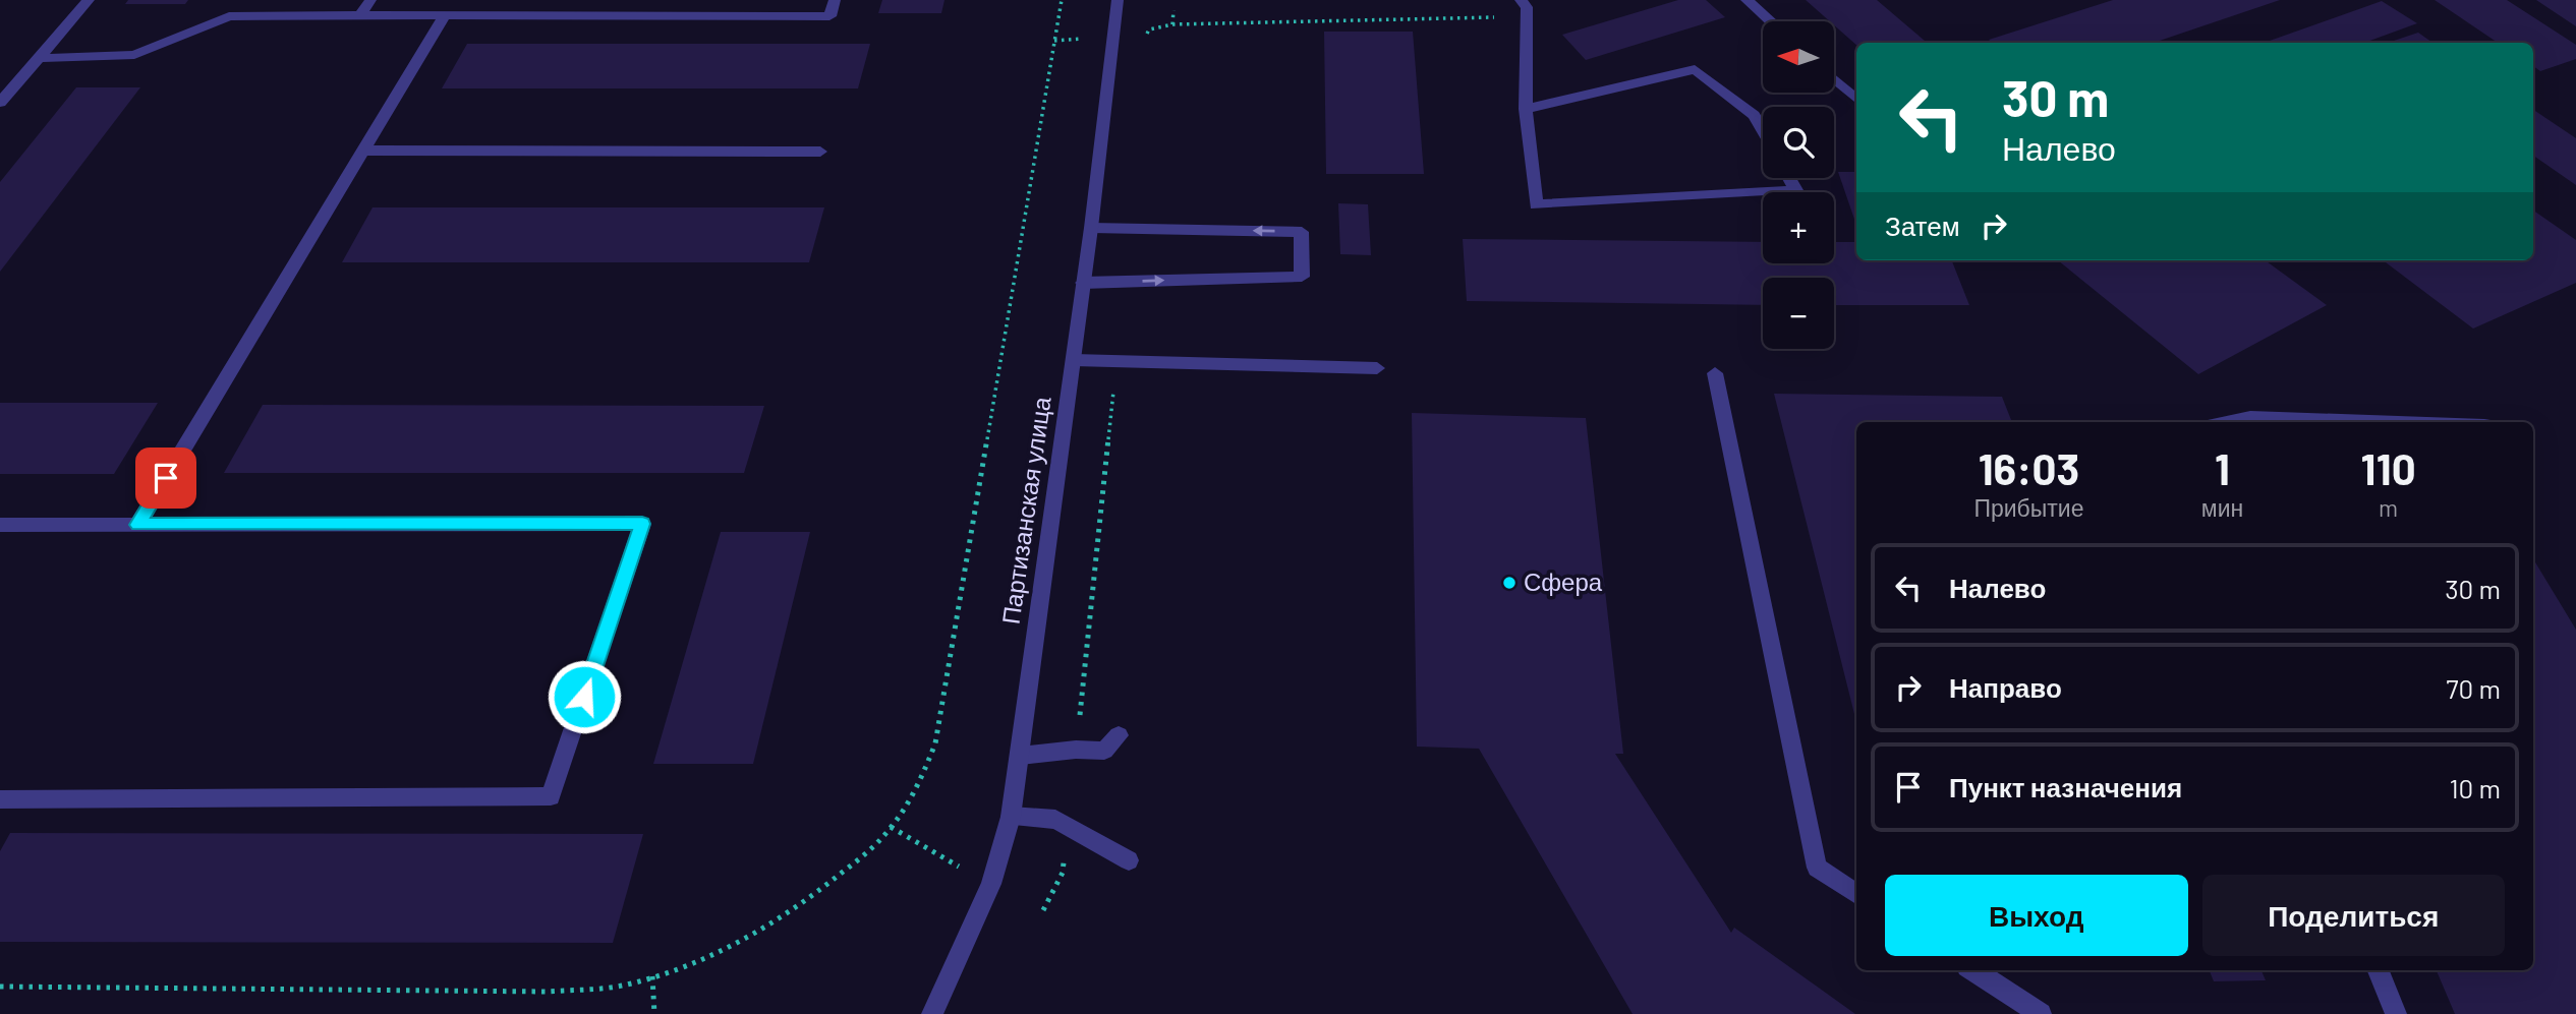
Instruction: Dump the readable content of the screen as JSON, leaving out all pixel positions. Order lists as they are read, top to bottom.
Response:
{
  "streets": {
    "street": ["Партизанская улица"]
  },
  "places": ["Сфера"],
  "north": "left",
  "page": {
    "map_buttons": ["+", "−"],
    "turn": ["30 m", "Налево"],
    "then": "Затем",
    "eta": [
      "16:03",
      "Прибытие",
      "1",
      "мин",
      "110",
      "m"
    ],
    "list": [
      {
        "name": "Налево",
        "value": "30 m"
      },
      {
        "name": "Направо",
        "value": "70 m"
      },
      {
        "name": "Пункт назначения",
        "value": "10 m"
      }
    ],
    "buttons": ["Выход", "Поделиться"]
  }
}
